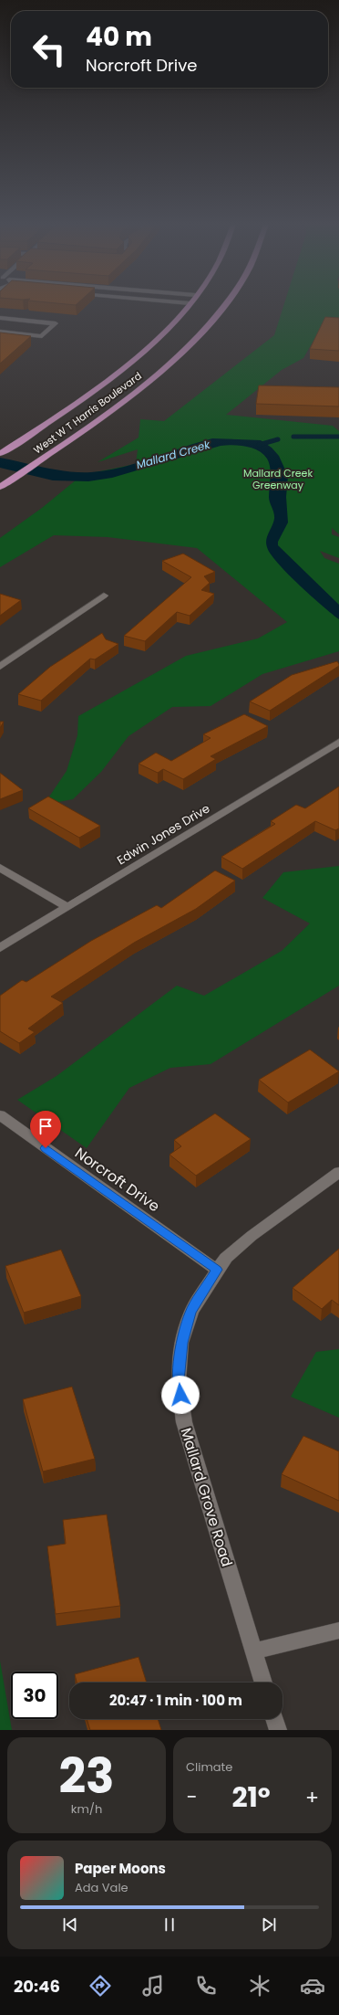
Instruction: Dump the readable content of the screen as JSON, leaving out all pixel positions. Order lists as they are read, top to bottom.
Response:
{
  "streets": {
    "main road": ["West W T Harris Boulevard"],
    "street": ["Edwin Jones Drive", "Norcroft Drive", "Mallard Grove Road"]
  },
  "crossings": [
    ["Norcroft Drive", "Mallard Grove Road"]
  ],
  "water": ["Mallard Creek"],
  "parks": ["Mallard Creek Greenway"],
  "page": {
    "turn": ["40 m", "Norcroft Drive"],
    "limit": "30",
    "trip": "20:47 · 1 min · 100 m",
    "tile": [
      ["23", "km/h"],
      "Climate"
    ],
    "heat": ["−", "21°", "+"],
    "song": ["Paper Moons", "Ada Vale"],
    "tabs": "20:46"
  }
}
